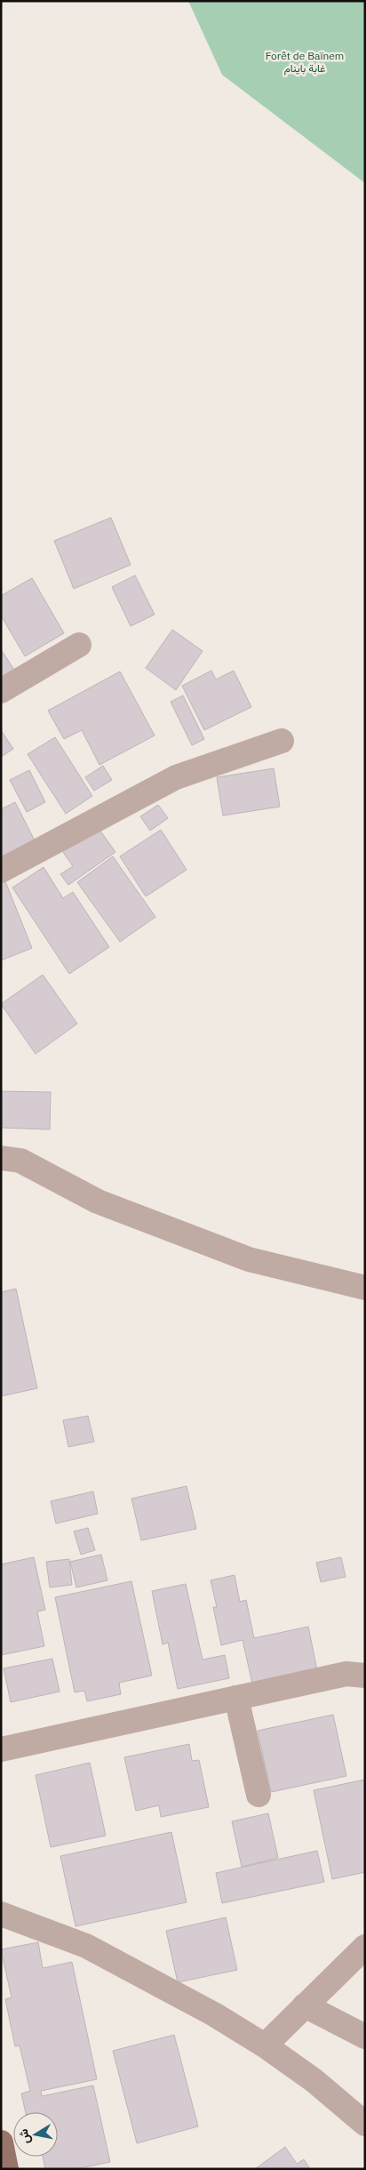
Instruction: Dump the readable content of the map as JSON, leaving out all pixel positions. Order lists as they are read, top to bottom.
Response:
{
  "parks": ["Forêt de Baïnem غابة باينام"],
  "north": "left"
}
